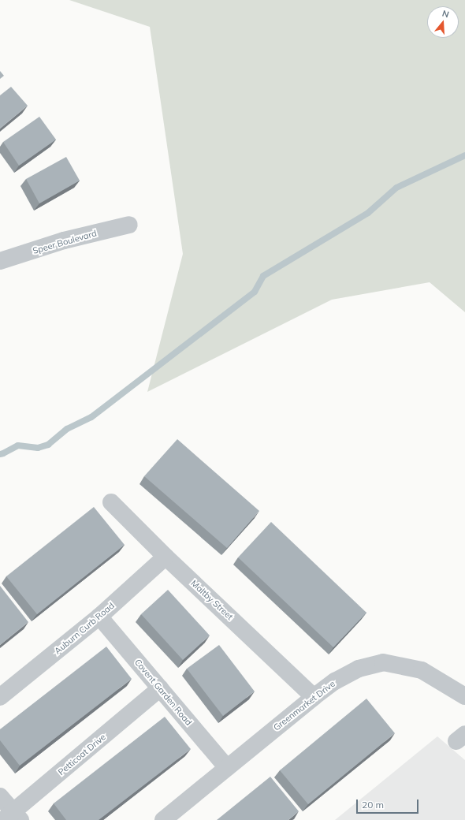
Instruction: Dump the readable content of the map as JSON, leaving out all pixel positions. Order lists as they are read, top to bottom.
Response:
{
  "streets": {
    "street": [
      "Speer Boulevard",
      "Maltby Street",
      "Auburn Curb Road",
      "Covent Garden Road",
      "Greenmarket Drive",
      "Petticoat Drive"
    ]
  },
  "crossings": [
    ["Maltby Street", "Auburn Curb Road"],
    ["Maltby Street", "Greenmarket Drive"],
    ["Auburn Curb Road", "Covent Garden Road"],
    ["Covent Garden Road", "Greenmarket Drive"],
    ["Covent Garden Road", "Petticoat Drive"]
  ],
  "scale_bar": "20 m",
  "north": "top"
}
